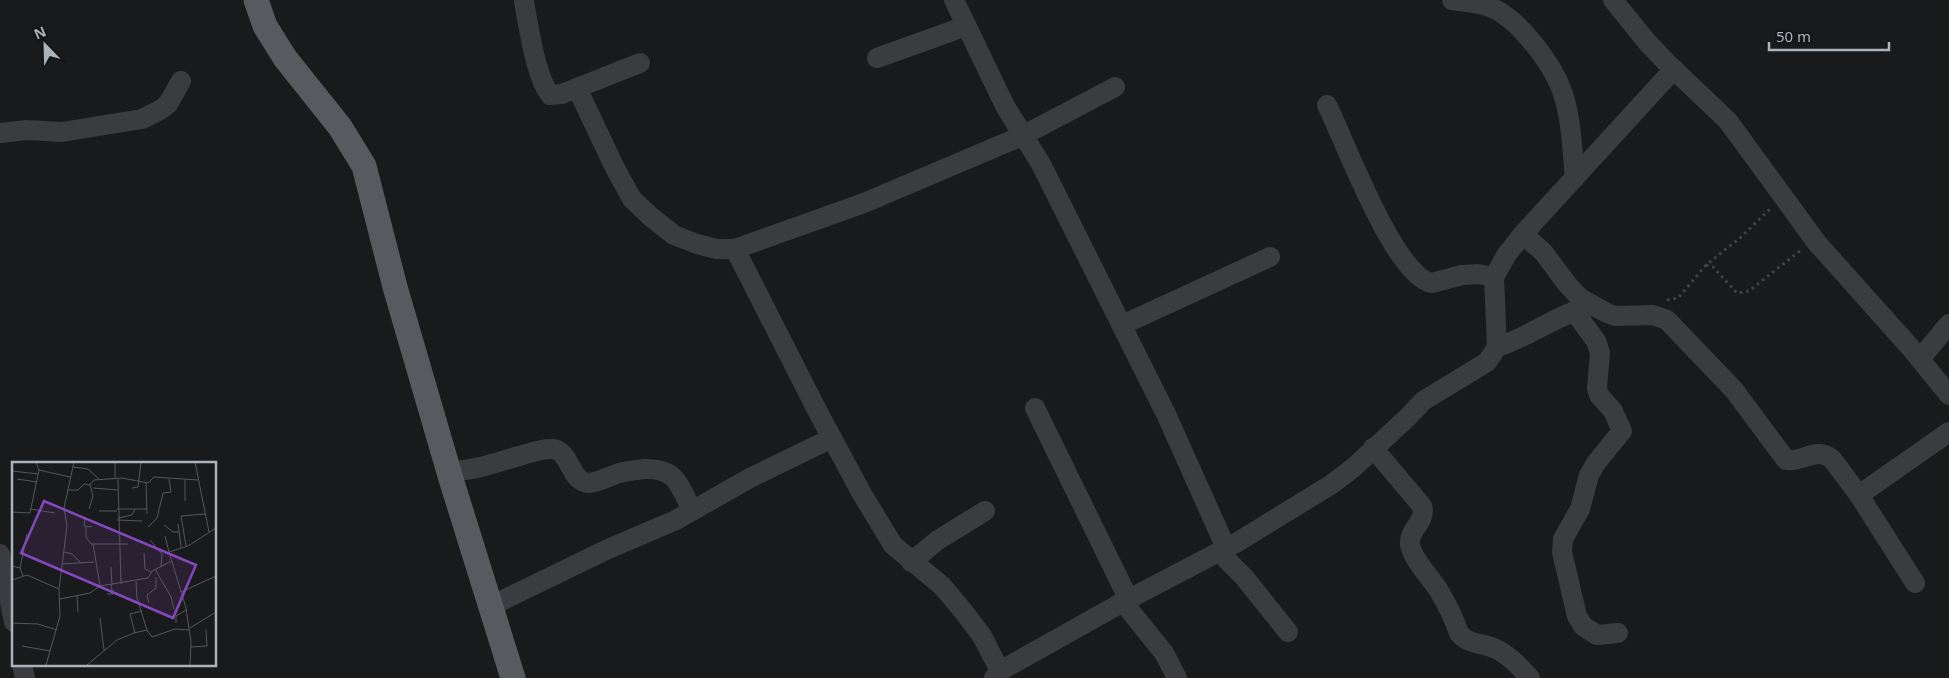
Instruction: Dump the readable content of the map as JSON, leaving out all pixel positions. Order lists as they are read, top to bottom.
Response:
{
  "scale_bar": "50 m",
  "north": "top left"
}
